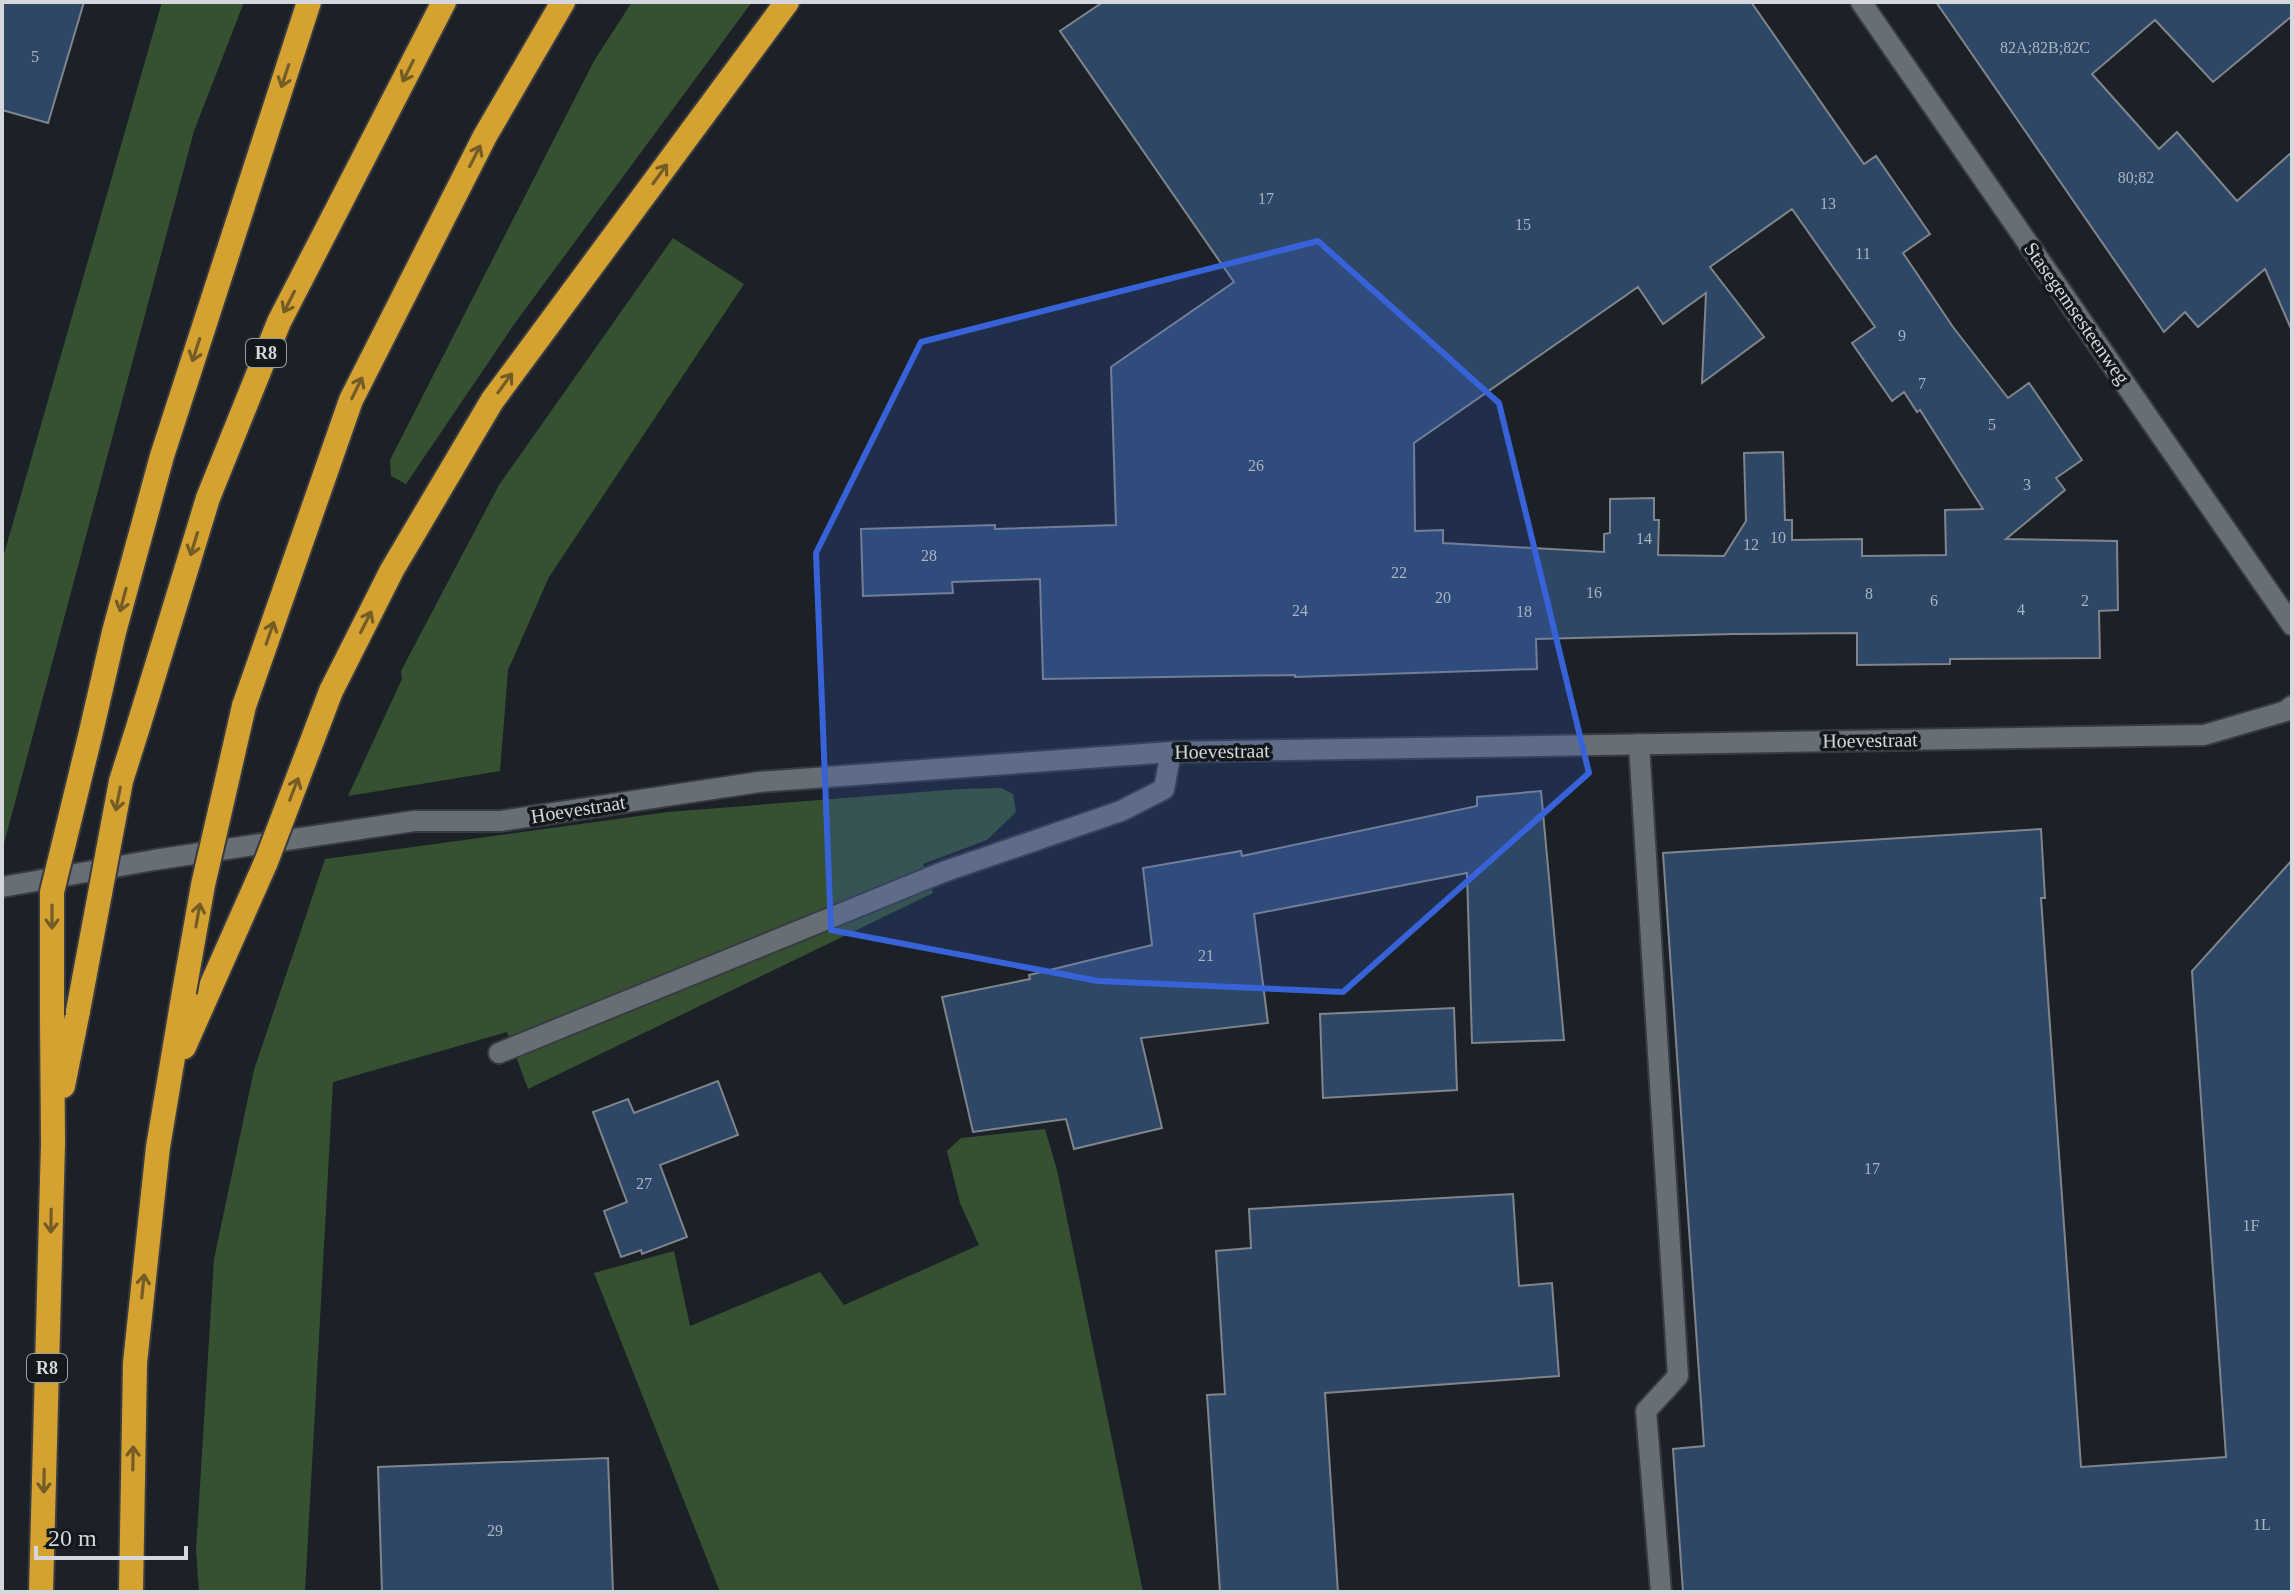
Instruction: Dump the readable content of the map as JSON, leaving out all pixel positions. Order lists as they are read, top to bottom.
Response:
{
  "streets": {
    "highway": ["R8"],
    "street": ["Stasegemsesteenweg", "Hoevestraat"]
  },
  "house_numbers": [
    "82A;82B;82C",
    "5",
    "80;82",
    "17",
    "13",
    "15",
    "11",
    "9",
    "7",
    "5",
    "26",
    "3",
    "10",
    "14",
    "12",
    "28",
    "22",
    "16",
    "8",
    "20",
    "6",
    "2",
    "4",
    "24",
    "18",
    "21",
    "17",
    "27",
    "1F",
    "1L",
    "29"
  ],
  "scale_bar": "20 m"
}
